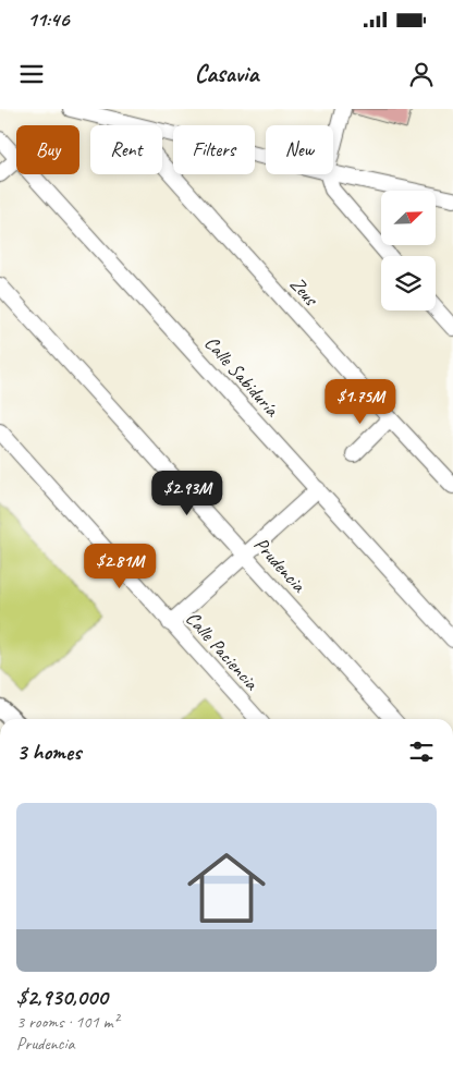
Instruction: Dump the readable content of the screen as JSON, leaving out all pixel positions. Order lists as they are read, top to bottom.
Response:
{
  "streets": {
    "street": [
      "Zeus",
      "Calle Sabiduría",
      "Prudencia",
      "Calle Paciencia"
    ]
  },
  "north": "top right",
  "page": {
    "status": "11:46",
    "header": "Casavia",
    "chip": [
      "Buy",
      "Rent",
      "Filters",
      "New"
    ],
    "price": ["$1.75M", "$2.93M", "$2.81M"],
    "heading": "3 homes",
    "list": [
      {
        "name": "$2,930,000",
        "note": "3 rooms · 101 m² · Prudencia"
      }
    ]
  }
}
